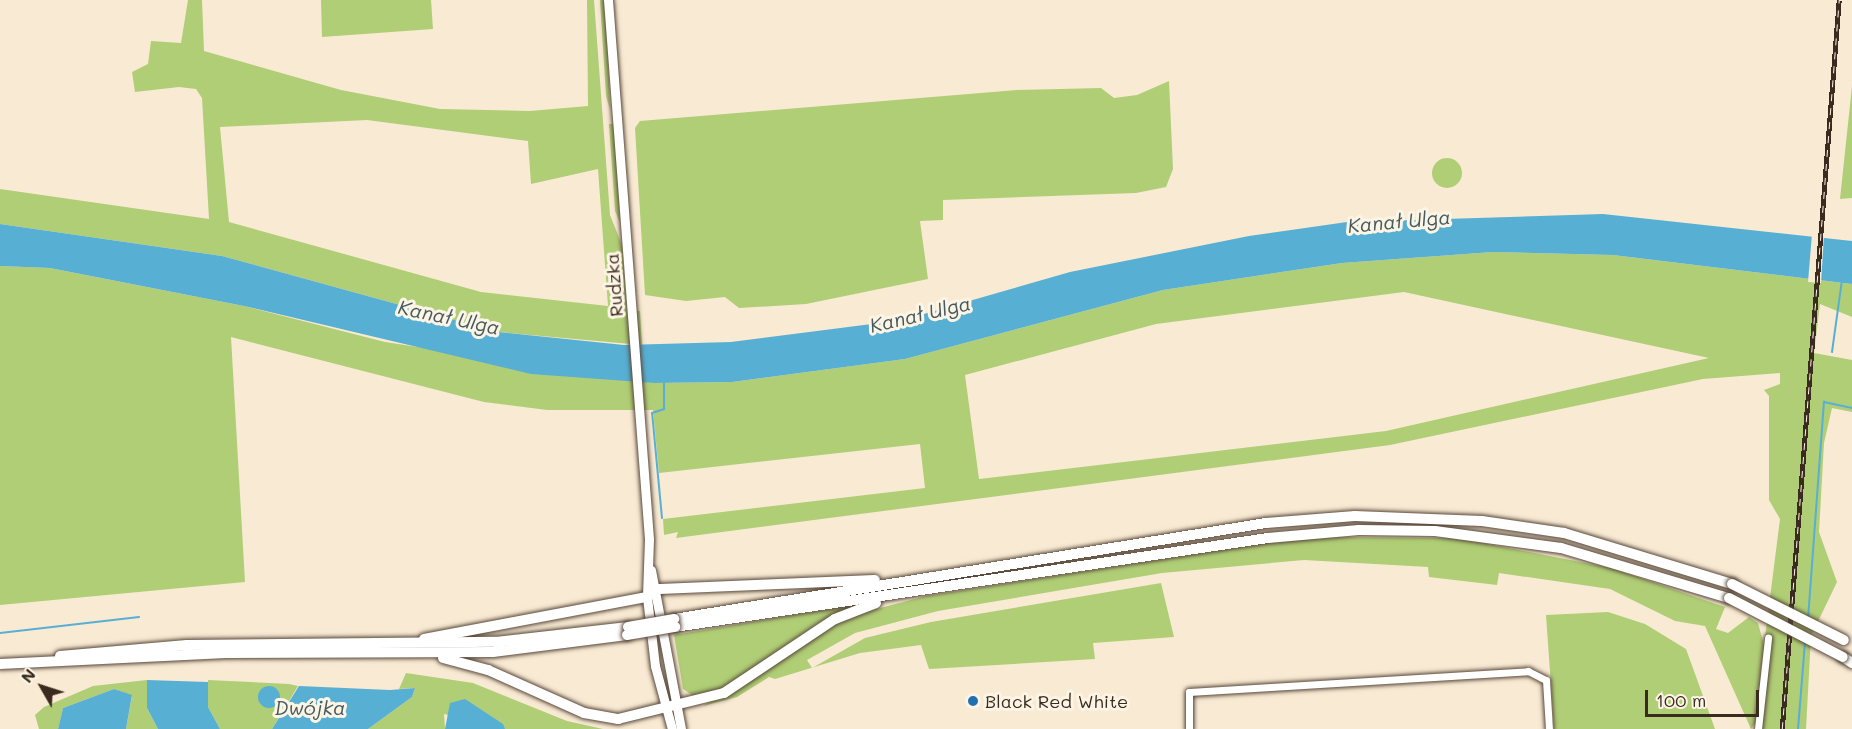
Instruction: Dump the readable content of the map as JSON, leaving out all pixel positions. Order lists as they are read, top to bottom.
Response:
{
  "streets": {
    "main road": ["Rudzka"]
  },
  "water": ["Kanał Ulga", "Dwójka"],
  "places": ["Black Red White"],
  "scale_bar": "100 m",
  "north": "top left"
}
